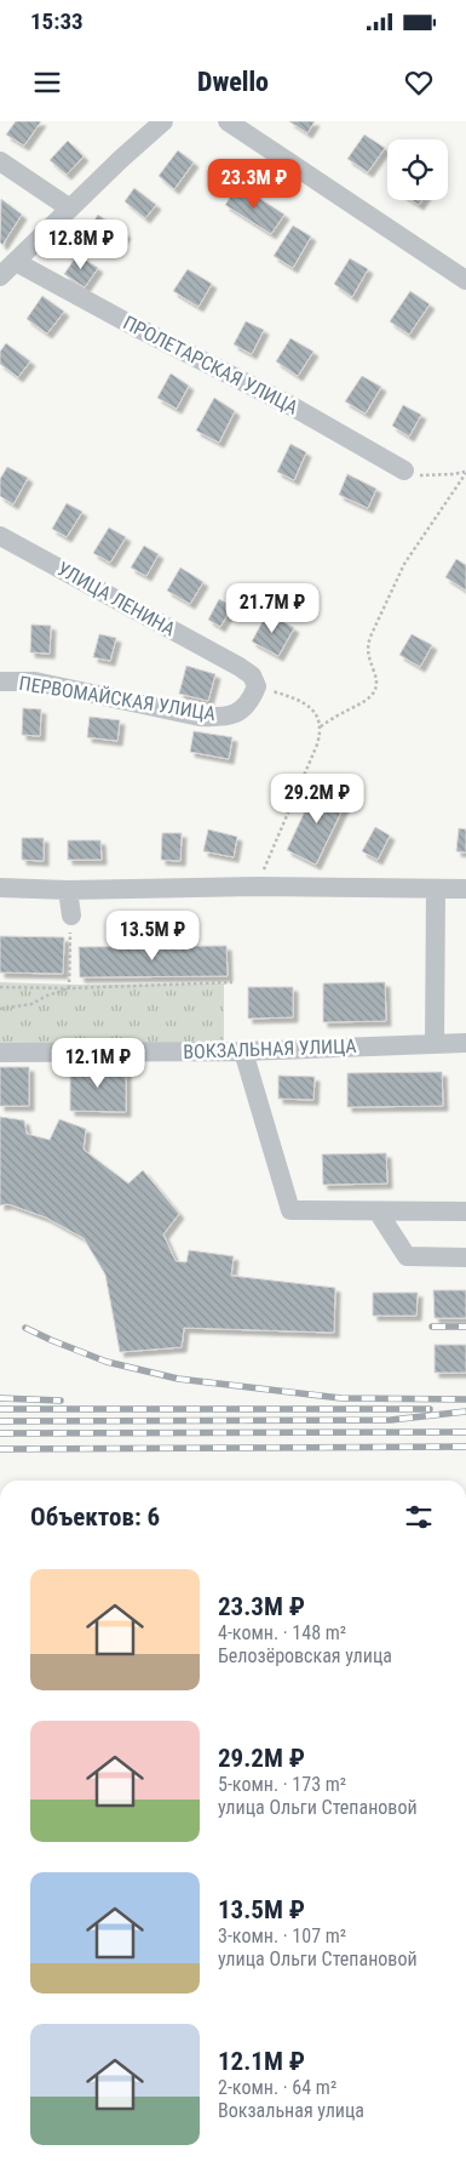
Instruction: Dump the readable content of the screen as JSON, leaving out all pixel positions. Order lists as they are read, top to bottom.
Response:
{
  "streets": {
    "street": [
      "ПРОЛЕТАРСКАЯ УЛИЦА",
      "УЛИЦА ЛЕНИНА",
      "ПЕРВОМАЙСКАЯ УЛИЦА",
      "ВОКЗАЛЬНАЯ УЛИЦА"
    ]
  },
  "crossings": [
    ["УЛИЦА ЛЕНИНА", "ПЕРВОМАЙСКАЯ УЛИЦА"]
  ],
  "page": {
    "status": "15:33",
    "header": "Dwello",
    "price": [
      "23.3M ₽",
      "12.8M ₽",
      "21.7M ₽",
      "29.2M ₽",
      "13.5M ₽",
      "12.1M ₽"
    ],
    "heading": "Объектов: 6",
    "list": [
      {
        "name": "23.3M ₽",
        "note": "4-комн. · 148 m² · Белозёровская улица"
      },
      {
        "name": "29.2M ₽",
        "note": "5-комн. · 173 m² · улица Ольги Степановой"
      },
      {
        "name": "13.5M ₽",
        "note": "3-комн. · 107 m² · улица Ольги Степановой"
      },
      {
        "name": "12.1M ₽",
        "note": "2-комн. · 64 m² · Вокзальная улица"
      }
    ]
  }
}
